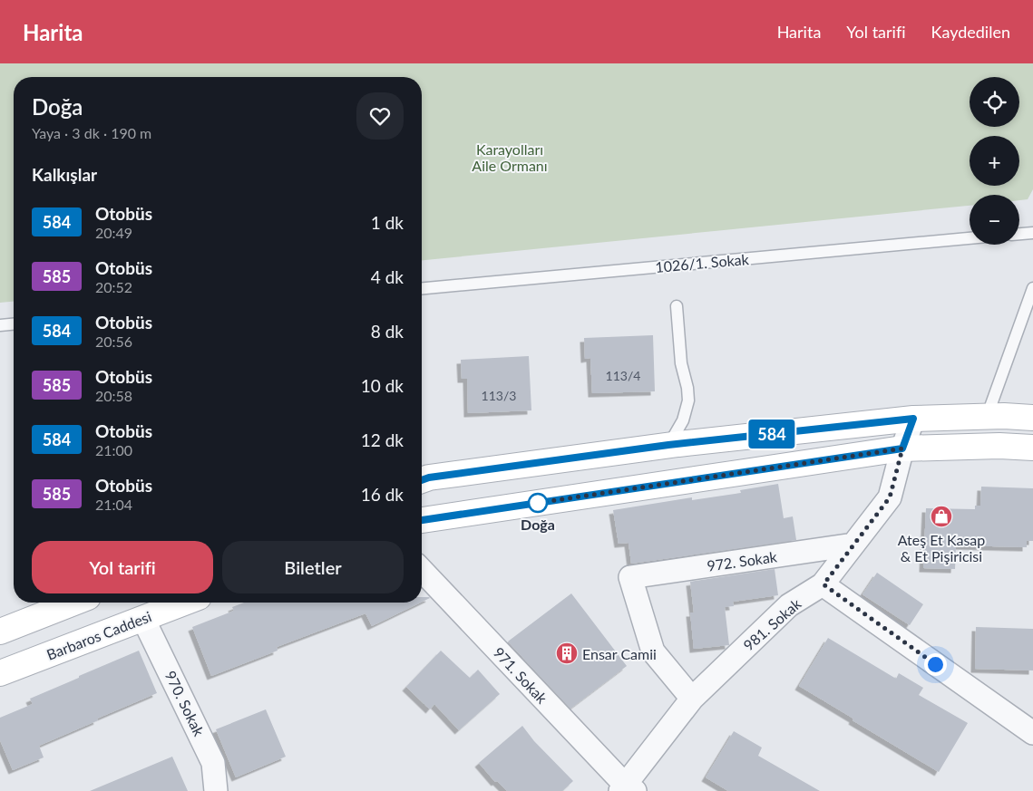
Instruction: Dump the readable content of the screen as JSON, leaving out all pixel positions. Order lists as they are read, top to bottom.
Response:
{
  "streets": {
    "main road": ["Barbaros Caddesi"],
    "street": [
      "972. Sokak",
      "981. Sokak",
      "971. Sokak",
      "970. Sokak"
    ],
    "lane": ["1026/1. Sokak"]
  },
  "crossings": [
    ["972. Sokak", "981. Sokak"],
    ["981. Sokak", "971. Sokak"],
    ["Barbaros Caddesi", "970. Sokak"]
  ],
  "parks": ["Karayolları Aile Ormanı"],
  "places": {
    "other": ["Doğa"],
    "shop": ["Ateş Et Kasap & Et Pişiricisi"],
    "building": ["Ensar Camii"]
  },
  "lines": ["bus line 584"],
  "house_numbers": ["113/4", "113/3"],
  "page": {
    "header": "Harita",
    "nav": ["Harita", "Yol tarifi", "Kaydedilen"],
    "on_map": "584",
    "map_buttons": ["+", "−"],
    "heading": [
      ["Doğa", "Yaya · 3 dk · 190 m"],
      "Kalkışlar"
    ],
    "list": [
      {
        "mark": "584",
        "name": "Otobüs",
        "note": "20:49",
        "value": "1 dk"
      },
      {
        "mark": "585",
        "name": "Otobüs",
        "note": "20:52",
        "value": "4 dk"
      },
      {
        "mark": "584",
        "name": "Otobüs",
        "note": "20:56",
        "value": "8 dk"
      },
      {
        "mark": "585",
        "name": "Otobüs",
        "note": "20:58",
        "value": "10 dk"
      },
      {
        "mark": "584",
        "name": "Otobüs",
        "note": "21:00",
        "value": "12 dk"
      },
      {
        "mark": "585",
        "name": "Otobüs",
        "note": "21:04",
        "value": "16 dk"
      }
    ],
    "buttons": ["Yol tarifi", "Biletler"]
  }
}
